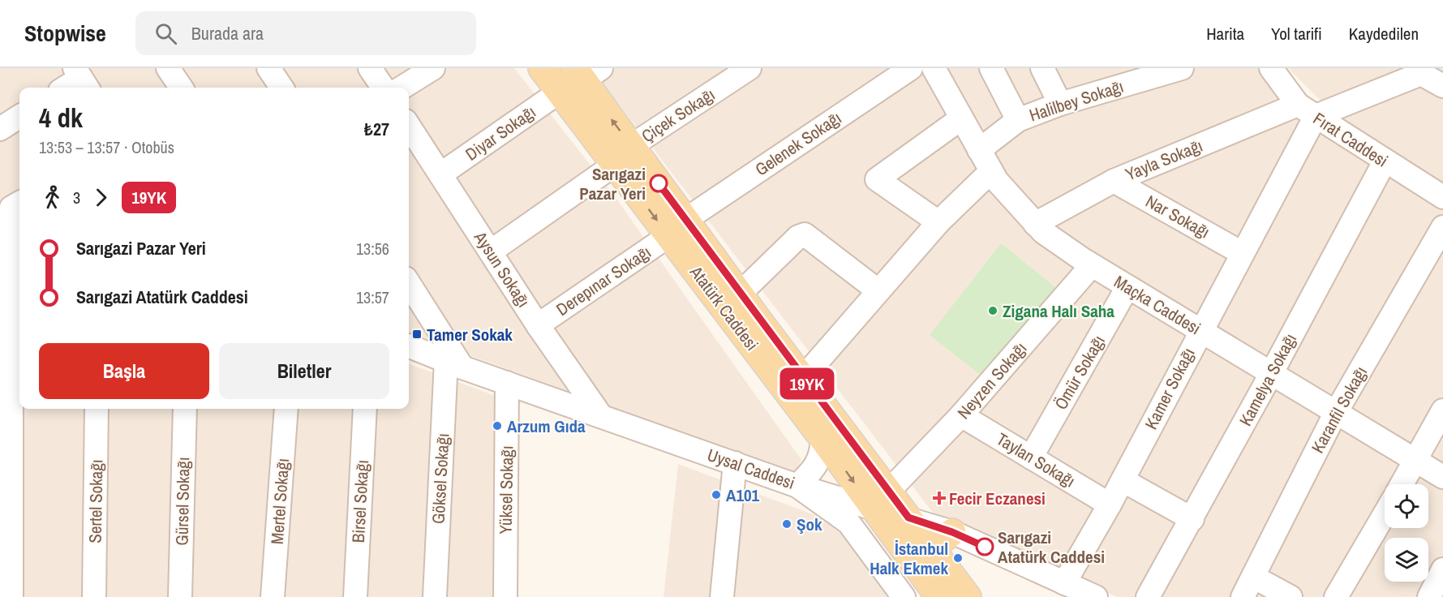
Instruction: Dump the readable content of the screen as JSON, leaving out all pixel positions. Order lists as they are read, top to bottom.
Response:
{
  "streets": {
    "main road": ["Atatürk Caddesi"],
    "street": [
      "Halilbey Sokağı",
      "Çiçek Sokağı",
      "Diyar Sokağı",
      "Fırat Caddesi",
      "Gelenek Sokağı",
      "Yayla Sokağı",
      "Nar Sokağı",
      "Aysun Sokağı",
      "Derepınar Sokağı",
      "Maçka Caddesi",
      "Ömür Sokağı",
      "Kamelya Sokağı",
      "Neyzen Sokağı",
      "Kamer Sokağı",
      "Karanfil Sokağı",
      "Taylan Sokağı",
      "Uysal Caddesi",
      "Göksel Sokağı",
      "Yüksel Sokağı",
      "Sertel Sokağı",
      "Gürsel Sokağı",
      "Mertel Sokağı",
      "Birsel Sokağı"
    ]
  },
  "crossings": [
    ["Halilbey Sokağı", "Maçka Caddesi"],
    ["Çiçek Sokağı", "Aysun Sokağı"],
    ["Çiçek Sokağı", "Atatürk Caddesi"],
    ["Diyar Sokağı", "Aysun Sokağı"],
    ["Diyar Sokağı", "Atatürk Caddesi"],
    ["Fırat Caddesi", "Yayla Sokağı"],
    ["Fırat Caddesi", "Kamelya Sokağı"],
    ["Fırat Caddesi", "Kamer Sokağı"],
    ["Gelenek Sokağı", "Derepınar Sokağı"],
    ["Gelenek Sokağı", "Atatürk Caddesi"],
    ["Yayla Sokağı", "Nar Sokağı"],
    ["Yayla Sokağı", "Maçka Caddesi"],
    ["Yayla Sokağı", "Kamer Sokağı"],
    ["Nar Sokağı", "Kamer Sokağı"],
    ["Aysun Sokağı", "Derepınar Sokağı"],
    ["Aysun Sokağı", "Uysal Caddesi"],
    ["Derepınar Sokağı", "Atatürk Caddesi"],
    ["Maçka Caddesi", "Ömür Sokağı"],
    ["Maçka Caddesi", "Kamelya Sokağı"],
    ["Maçka Caddesi", "Neyzen Sokağı"],
    ["Maçka Caddesi", "Kamer Sokağı"],
    ["Maçka Caddesi", "Karanfil Sokağı"],
    ["Atatürk Caddesi", "Neyzen Sokağı"],
    ["Atatürk Caddesi", "Uysal Caddesi"],
    ["Ömür Sokağı", "Taylan Sokağı"],
    ["Neyzen Sokağı", "Taylan Sokağı"],
    ["Neyzen Sokağı", "Uysal Caddesi"],
    ["Kamer Sokağı", "Taylan Sokağı"],
    ["Uysal Caddesi", "Göksel Sokağı"],
    ["Uysal Caddesi", "Yüksel Sokağı"]
  ],
  "places": {
    "other": [
      "Sarıgazi Pazar Yeri",
      "Zigana Halı Saha",
      "Arzum Gıda",
      "A101",
      "Şok",
      "Sarıgazi Atatürk Caddesi",
      "İstanbul Halk Ekmek"
    ],
    "transit": ["Tamer Sokak"],
    "health": ["Fecir Eczanesi"]
  },
  "lines": ["bus line 19YK"],
  "page": {
    "header": "Stopwise",
    "search": "Burada ara",
    "nav": ["Harita", "Yol tarifi", "Kaydedilen"],
    "on_map": "19YK",
    "heading": ["4 dk", "13:53 – 13:57 · Otobüs", "₺27"],
    "legs": ["3", "19YK"],
    "list": [
      {
        "name": "Sarıgazi Pazar Yeri",
        "value": "13:56"
      },
      {
        "name": "Sarıgazi Atatürk Caddesi",
        "value": "13:57"
      }
    ],
    "buttons": ["Başla", "Biletler"]
  }
}
